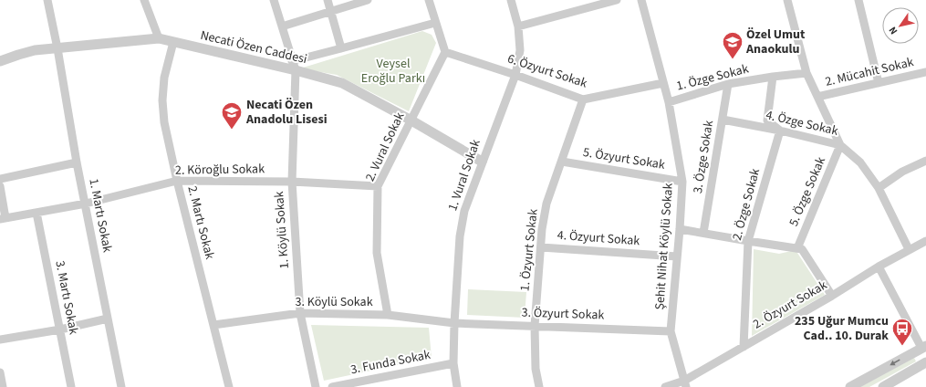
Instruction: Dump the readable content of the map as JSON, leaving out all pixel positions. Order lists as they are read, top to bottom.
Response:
{
  "streets": {
    "street": [
      "Necati Özen Caddesi",
      "6. Özyurt Sokak",
      "2. Mücahit Sokak",
      "1. Özge Sokak",
      "4. Özge Sokak",
      "2. Vural Sokak",
      "3. Özge Sokak",
      "5. Özyurt Sokak",
      "2. Köroğlu Sokak",
      "1. Vural Sokak",
      "5. Özge Sokak",
      "2. Özge Sokak",
      "1. Martı Sokak",
      "2. Martı Sokak",
      "1. Köylü Sokak",
      "4. Özyurt Sokak",
      "Şehit Nihat Köylü Sokak",
      "1. Özyurt Sokak",
      "3. Martı Sokak",
      "3. Köylü Sokak",
      "2. Özyurt Sokak",
      "3. Özyurt Sokak",
      "3. Funda Sokak"
    ]
  },
  "crossings": [
    ["Necati Özen Caddesi", "2. Vural Sokak"],
    ["Necati Özen Caddesi", "1. Vural Sokak"],
    ["Necati Özen Caddesi", "1. Martı Sokak"],
    ["Necati Özen Caddesi", "2. Martı Sokak"],
    ["Necati Özen Caddesi", "1. Köylü Sokak"],
    ["6. Özyurt Sokak", "2. Vural Sokak"],
    ["6. Özyurt Sokak", "1. Vural Sokak"],
    ["6. Özyurt Sokak", "Şehit Nihat Köylü Sokak"],
    ["6. Özyurt Sokak", "1. Özyurt Sokak"],
    ["1. Özge Sokak", "3. Özge Sokak"],
    ["1. Özge Sokak", "Şehit Nihat Köylü Sokak"],
    ["4. Özge Sokak", "3. Özge Sokak"],
    ["4. Özge Sokak", "5. Özge Sokak"],
    ["4. Özge Sokak", "2. Özge Sokak"],
    ["4. Özge Sokak", "2. Özyurt Sokak"],
    ["2. Vural Sokak", "2. Köroğlu Sokak"],
    ["2. Vural Sokak", "3. Köylü Sokak"],
    ["5. Özyurt Sokak", "Şehit Nihat Köylü Sokak"],
    ["5. Özyurt Sokak", "1. Özyurt Sokak"],
    ["2. Köroğlu Sokak", "1. Martı Sokak"],
    ["2. Köroğlu Sokak", "2. Martı Sokak"],
    ["2. Köroğlu Sokak", "1. Köylü Sokak"],
    ["2. Köroğlu Sokak", "3. Martı Sokak"],
    ["1. Vural Sokak", "3. Köylü Sokak"],
    ["1. Vural Sokak", "3. Özyurt Sokak"],
    ["1. Vural Sokak", "3. Funda Sokak"],
    ["2. Özge Sokak", "2. Özyurt Sokak"],
    ["2. Martı Sokak", "3. Köylü Sokak"],
    ["1. Köylü Sokak", "3. Köylü Sokak"],
    ["4. Özyurt Sokak", "Şehit Nihat Köylü Sokak"],
    ["4. Özyurt Sokak", "1. Özyurt Sokak"],
    ["Şehit Nihat Köylü Sokak", "2. Özyurt Sokak"],
    ["Şehit Nihat Köylü Sokak", "3. Özyurt Sokak"],
    ["1. Özyurt Sokak", "3. Özyurt Sokak"],
    ["3. Köylü Sokak", "3. Özyurt Sokak"]
  ],
  "parks": ["Veysel Eroğlu Parkı"],
  "places": {
    "school or university": ["Özel Umut Anaokulu", "Necati Özen Anadolu Lisesi"],
    "bus stop": ["235 Uğur Mumcu Cad.. 10. Durak"]
  },
  "north": "bottom left"
}
